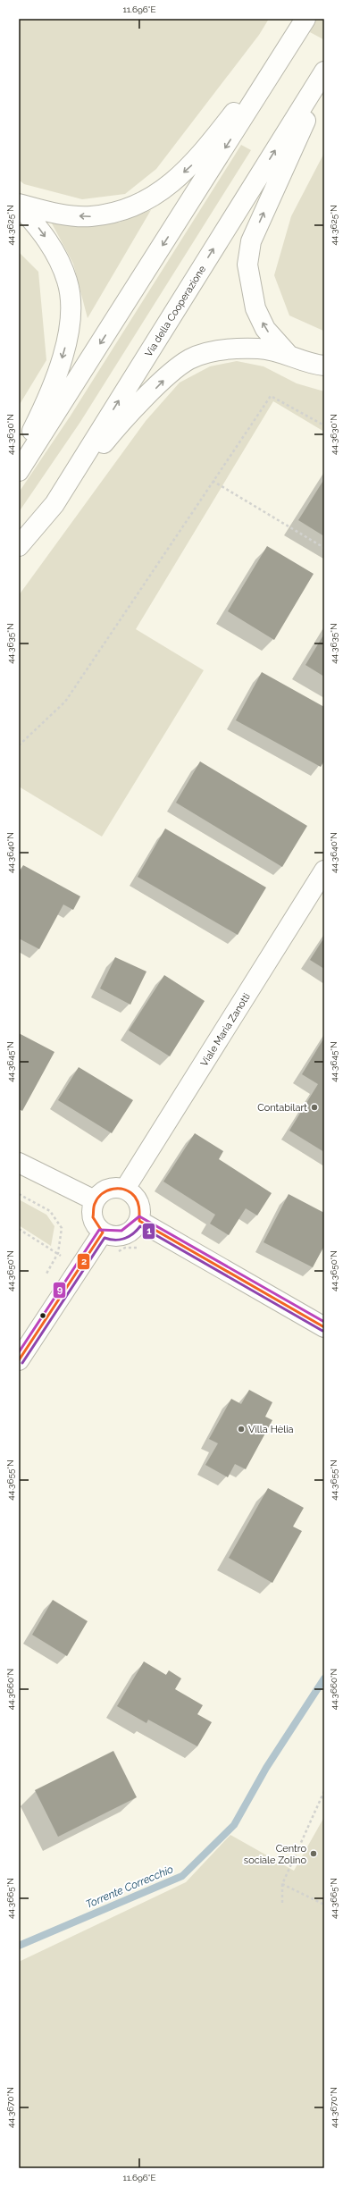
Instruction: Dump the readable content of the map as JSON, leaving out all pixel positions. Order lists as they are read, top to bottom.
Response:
{
  "streets": {
    "main road": ["Via della Cooperazione", "Viale Maria Zanotti"]
  },
  "water": ["Torrente Correcchio"],
  "places": ["Contabilart", "Villa Hèlia", "Centro sociale Zolino"],
  "lines": ["transit line 2", "transit line 9", "transit line 1"],
  "coordinates": [
    "11.696°E",
    "44.3625°N",
    "44.3630°N",
    "44.3635°N",
    "44.3640°N",
    "44.3645°N",
    "44.3650°N",
    "44.3655°N",
    "44.3660°N",
    "44.3665°N",
    "44.3670°N"
  ]
}
